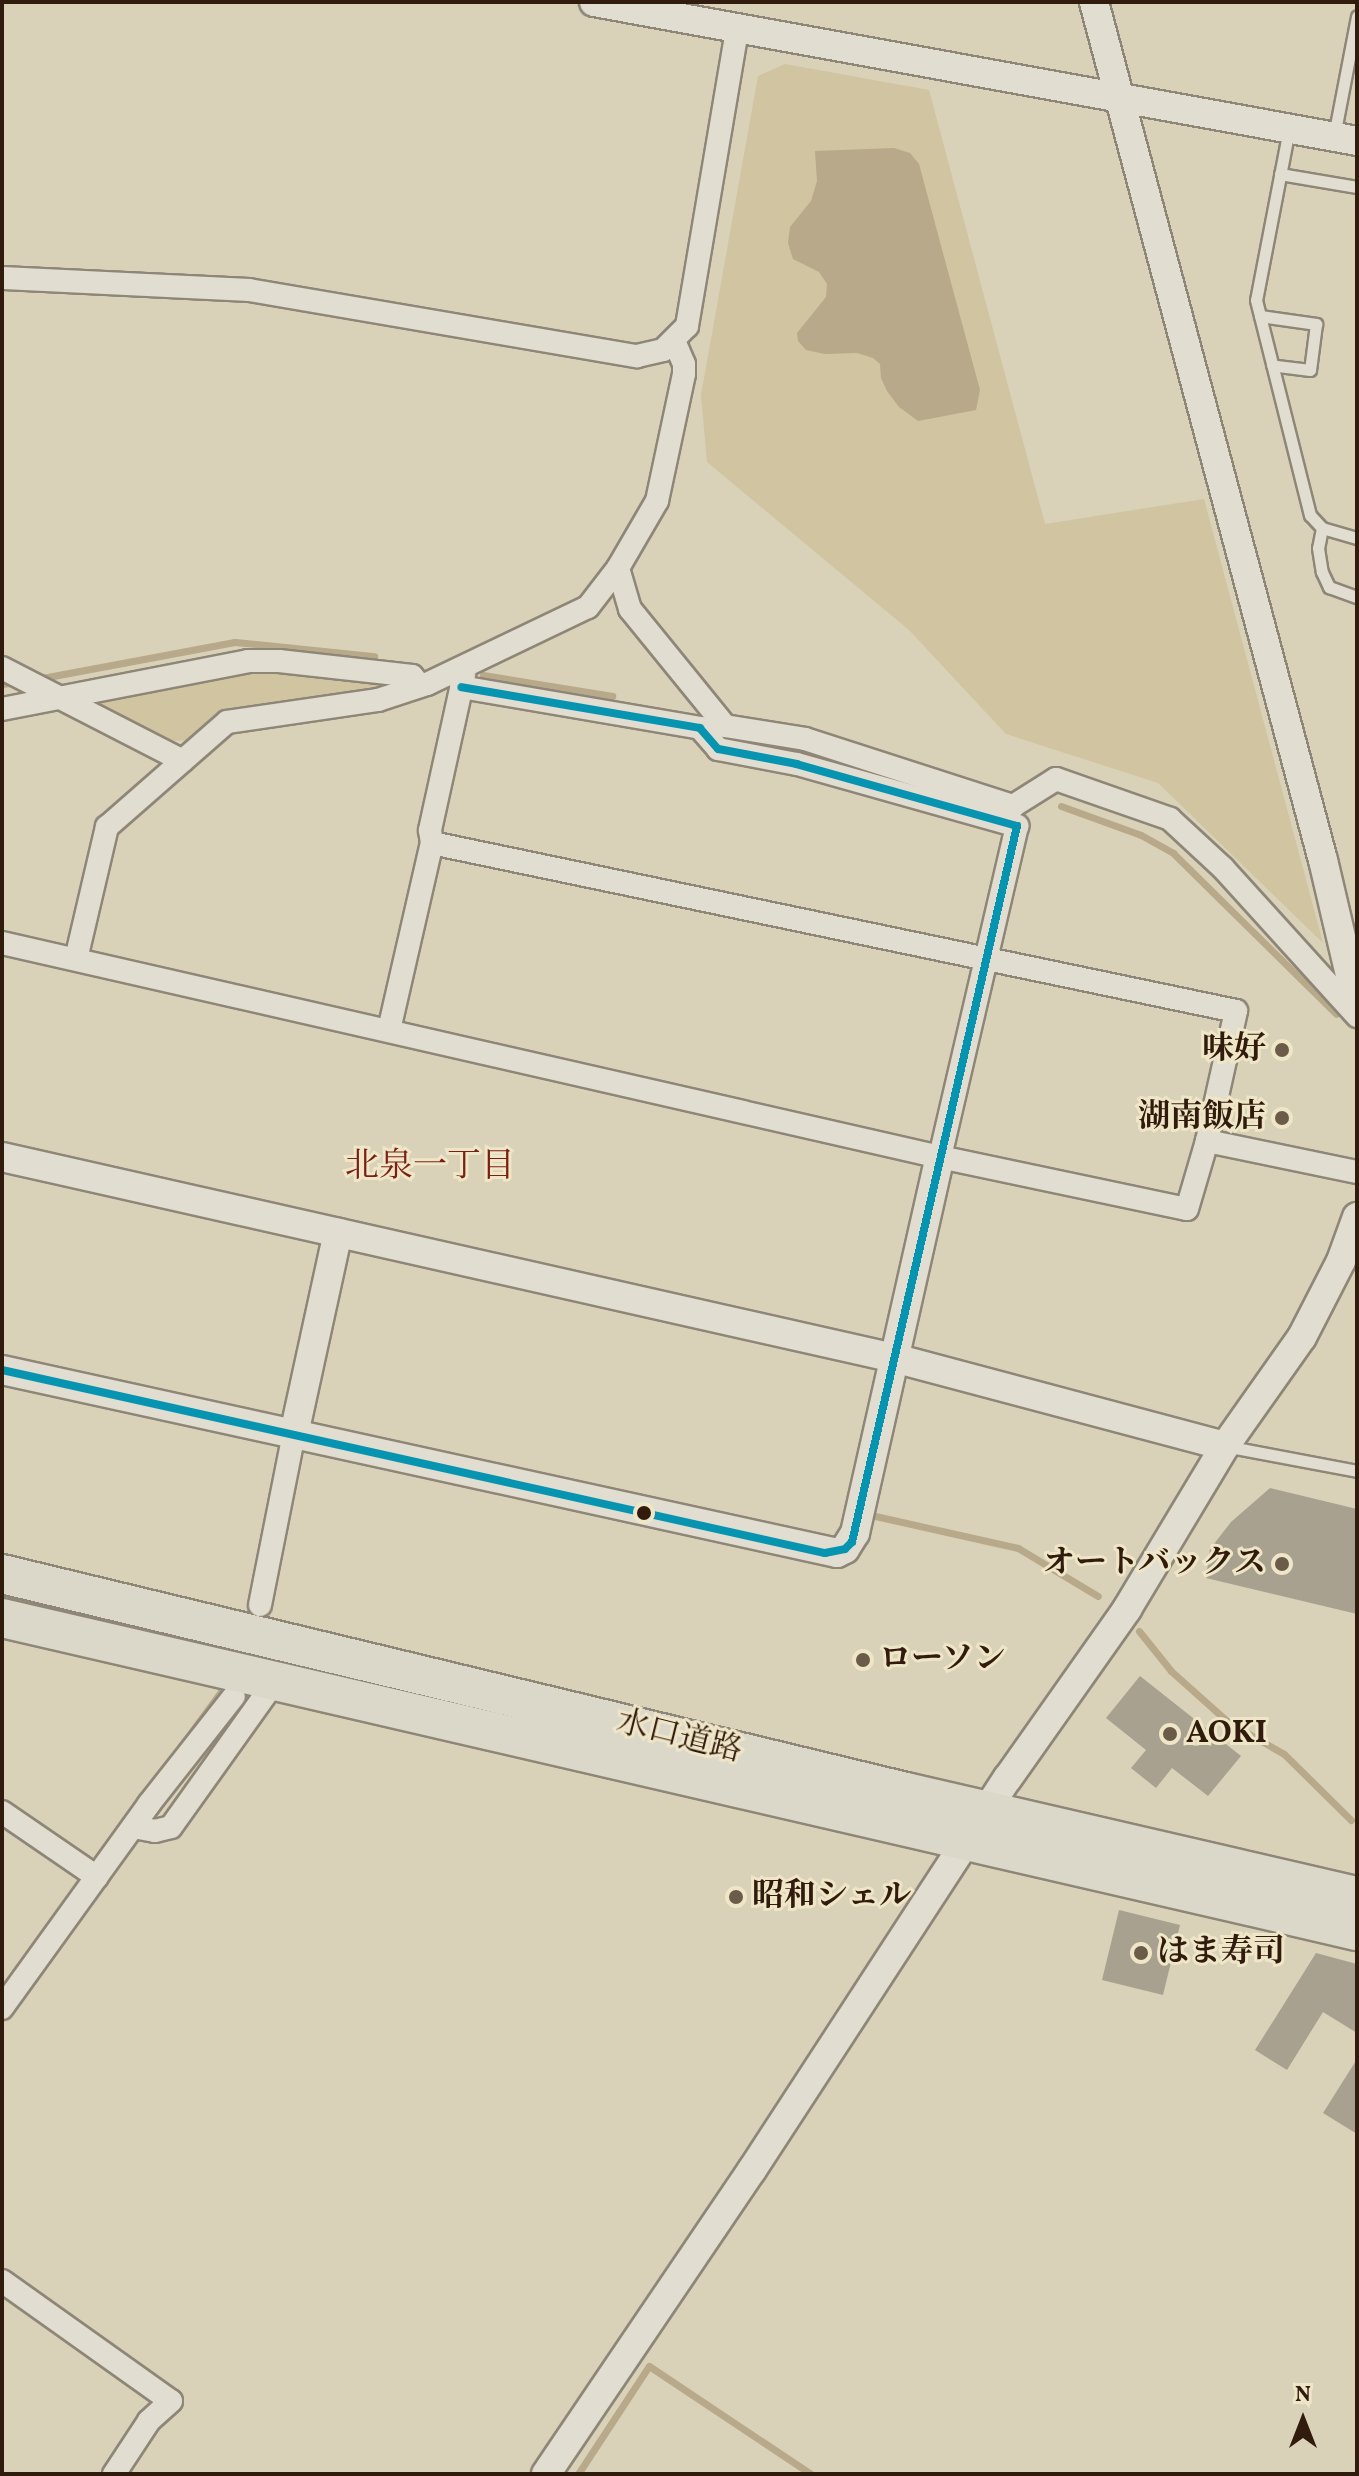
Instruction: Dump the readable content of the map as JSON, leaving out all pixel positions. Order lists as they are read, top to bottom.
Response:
{
  "streets": {
    "highway": ["水口道路"]
  },
  "districts": ["北泉一丁目"],
  "places": [
    "味好",
    "湖南飯店",
    "オートバックス",
    "ローソン",
    "AOKI",
    "昭和シェル",
    "はま寿司"
  ],
  "north": "top"
}
